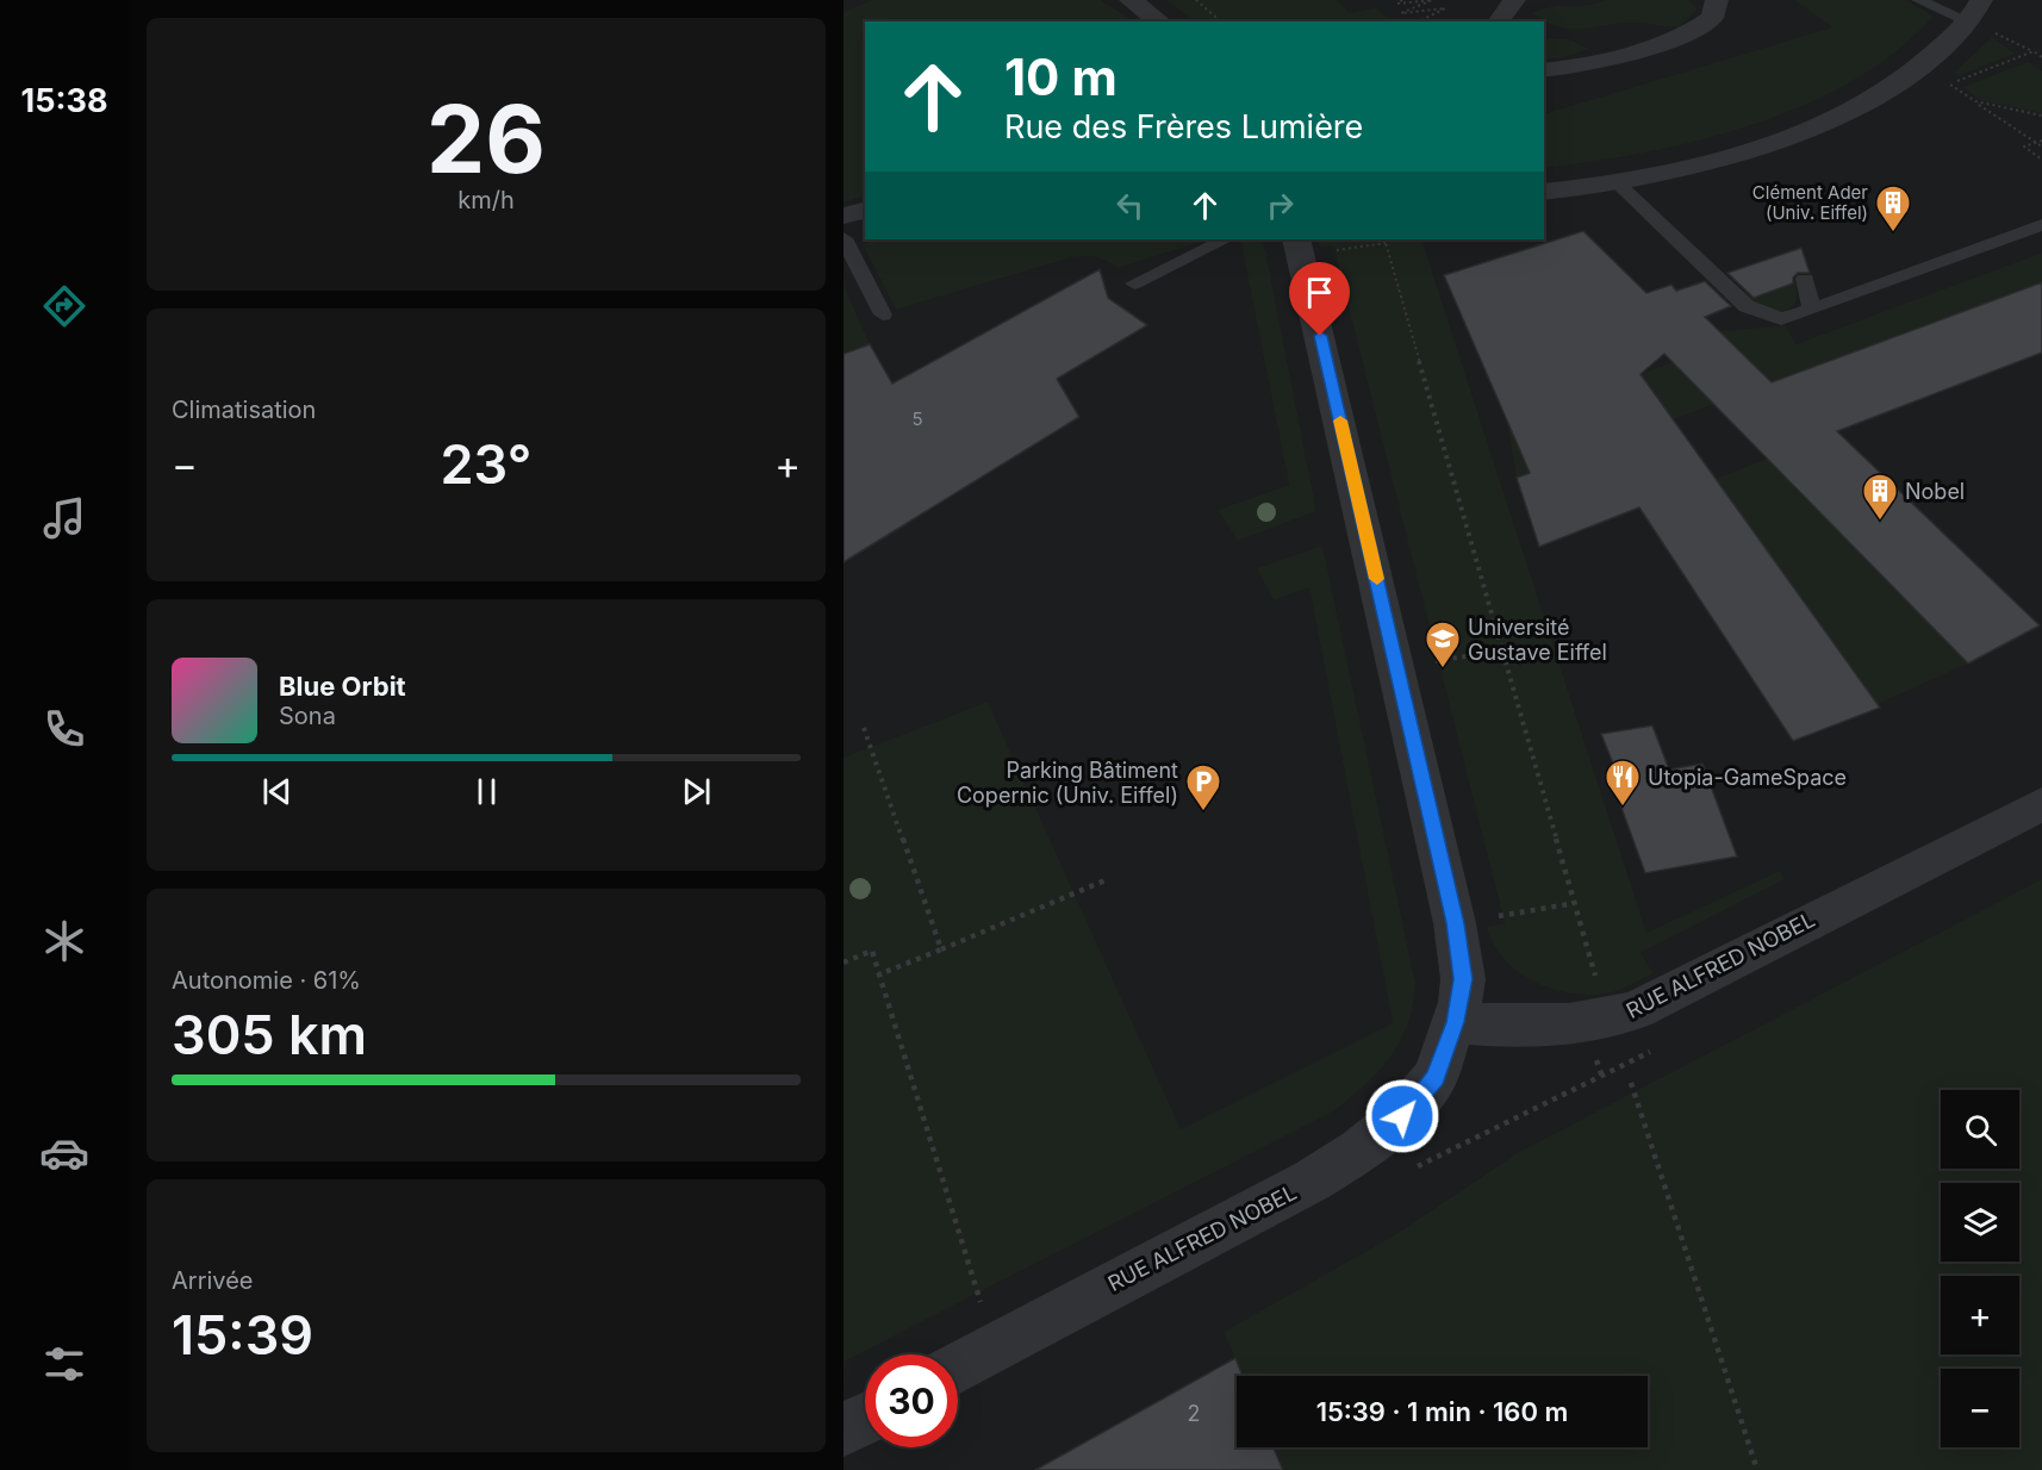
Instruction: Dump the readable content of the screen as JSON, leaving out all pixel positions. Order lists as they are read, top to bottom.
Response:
{
  "streets": {
    "street": ["RUE ALFRED NOBEL"]
  },
  "places": {
    "building": ["Clément Ader (Univ. Eiffel)", "Nobel"],
    "school or university": ["Université Gustave Eiffel"],
    "restaurant": ["Utopia-GameSpace"],
    "parking": ["Parking Bâtiment Copernic (Univ. Eiffel)"]
  },
  "house_numbers": ["5", "2"],
  "page": {
    "tabs": "15:38",
    "tile": [
      ["26", "km/h"],
      "Climatisation",
      ["Autonomie · 61%", "305 km"],
      ["Arrivée", "15:39"]
    ],
    "turn": ["10 m", "Rue des Frères Lumière"],
    "heat": ["−", "23°", "+"],
    "song": ["Blue Orbit", "Sona"],
    "map_buttons": ["+", "−"],
    "limit": "30",
    "trip": "15:39 · 1 min · 160 m"
  }
}
